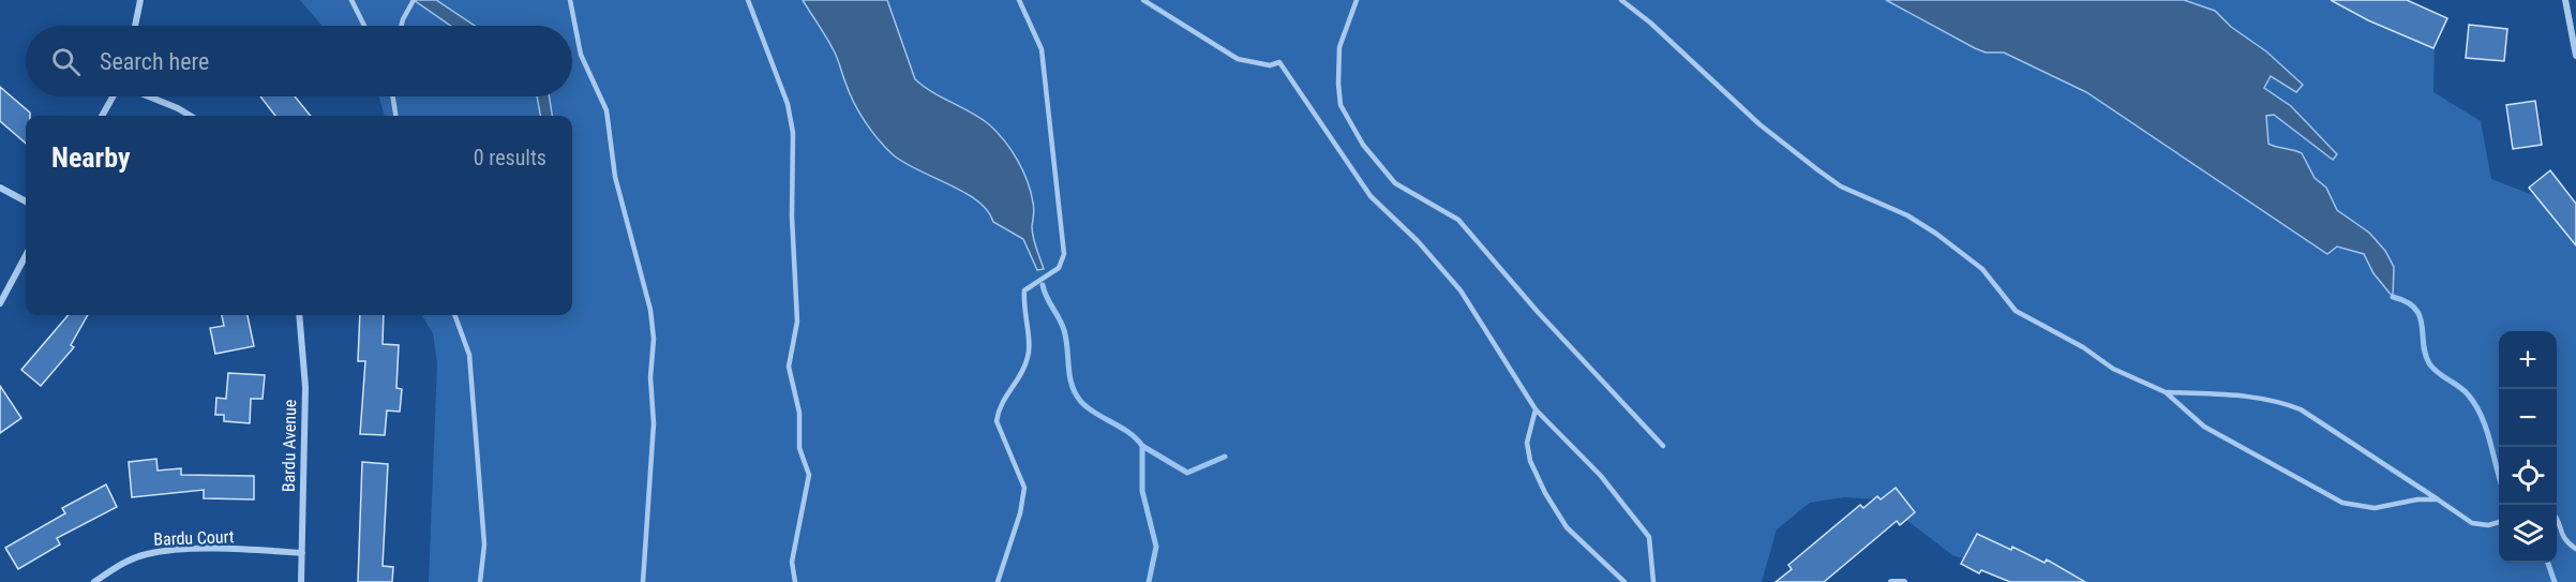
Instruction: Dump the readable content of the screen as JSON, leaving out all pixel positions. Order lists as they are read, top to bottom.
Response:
{
  "streets": {
    "street": ["Bardu Avenue", "Bardu Court"]
  },
  "crossings": [
    ["Bardu Avenue", "Bardu Court"]
  ],
  "page": {
    "search": "Search here",
    "heading": ["Nearby", "0 results"],
    "map_buttons": ["+", "−"]
  }
}
